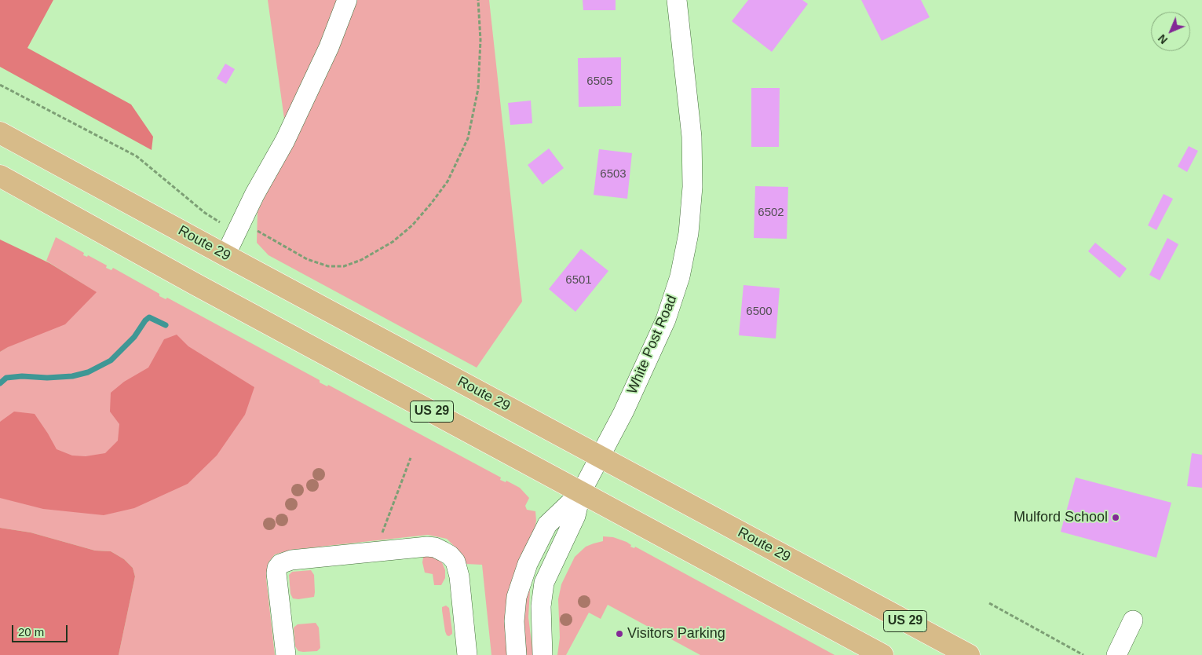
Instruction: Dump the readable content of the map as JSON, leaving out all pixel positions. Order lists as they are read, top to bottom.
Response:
{
  "streets": {
    "main road": ["Route 29", "US 29"],
    "street": ["White Post Road"]
  },
  "crossings": [
    ["Route 29", "White Post Road"],
    ["White Post Road", "US 29"]
  ],
  "places": ["Mulford School", "Visitors Parking"],
  "house_numbers": [
    "6505",
    "6503",
    "6502",
    "6501",
    "6500"
  ],
  "scale_bar": "20 m",
  "north": "bottom left"
}
